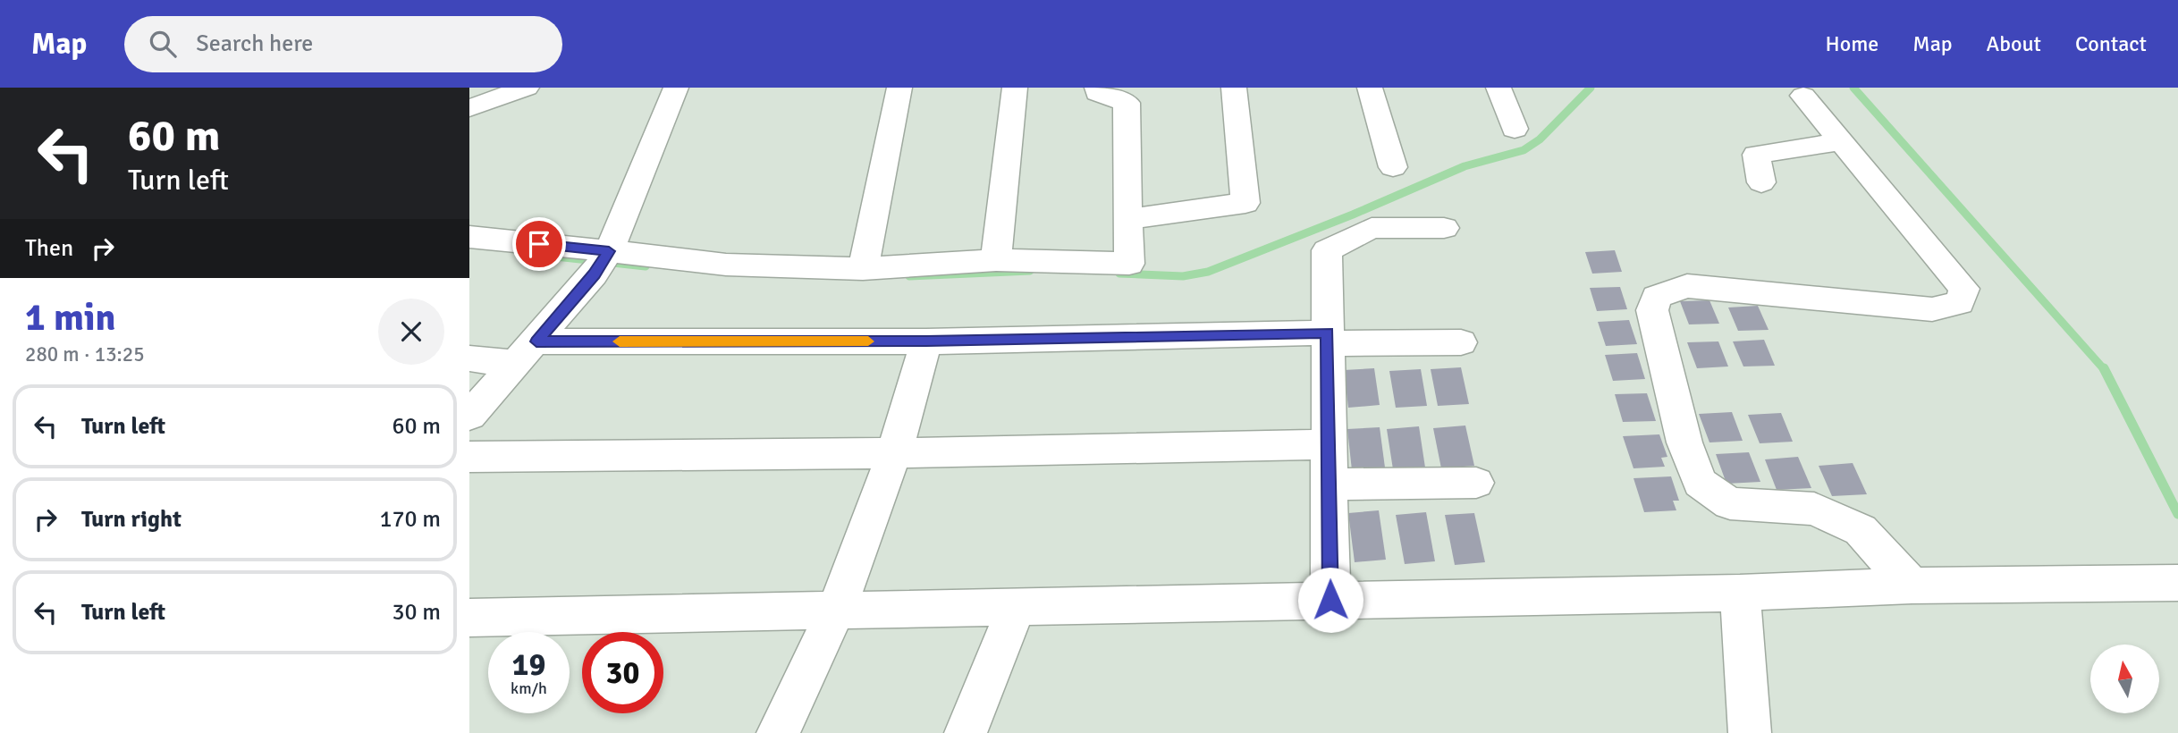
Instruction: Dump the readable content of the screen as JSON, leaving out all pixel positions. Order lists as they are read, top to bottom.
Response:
{
  "north": "top",
  "page": {
    "header": "Map",
    "search": "Search here",
    "nav": [
      "Home",
      "Map",
      "About",
      "Contact"
    ],
    "turn": ["60 m", "Turn left"],
    "then": "Then",
    "heading": ["1 min", "280 m · 13:25"],
    "list": [
      {
        "name": "Turn left",
        "value": "60 m"
      },
      {
        "name": "Turn right",
        "value": "170 m"
      },
      {
        "name": "Turn left",
        "value": "30 m"
      }
    ],
    "speed": "19 km/h",
    "limit": "30"
  }
}
